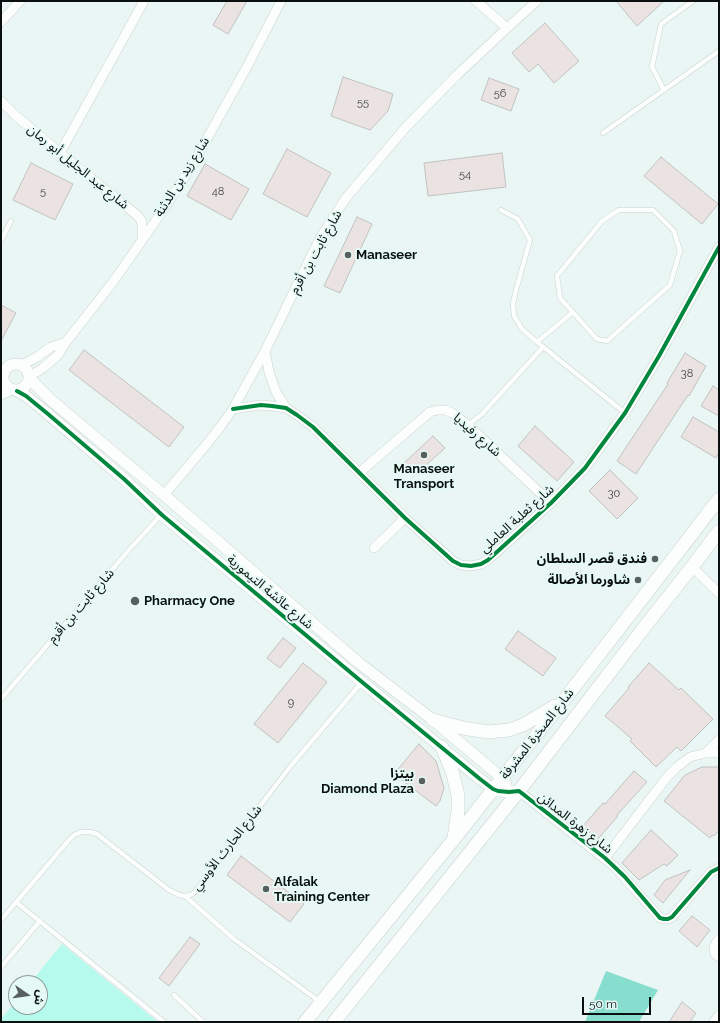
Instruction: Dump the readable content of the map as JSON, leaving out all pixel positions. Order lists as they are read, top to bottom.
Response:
{
  "streets": {
    "main road": ["شارع الصخرة المشرفة"],
    "street": [
      "شارع عبد الجليل أبو رمان",
      "شارع زيد بن الدثنة",
      "شارع ثابت بن أقرم",
      "شارع رفيديا",
      "شارع ثعلبة العاملي",
      "شارع عائشة التيمورية",
      "شارع زهرة المدائن"
    ],
    "lane": ["شارع الحارث الأوسي"]
  },
  "crossings": [
    ["شارع عبد الجليل أبو رمان", "شارع زيد بن الدثنة"],
    ["شارع زيد بن الدثنة", "شارع عائشة التيمورية"],
    ["شارع ثابت بن أقرم", "شارع ثعلبة العاملي"],
    ["شارع ثابت بن أقرم", "شارع عائشة التيمورية"],
    ["شارع رفيديا", "شارع ثعلبة العاملي"],
    ["شارع عائشة التيمورية", "شارع الصخرة المشرفة"],
    ["شارع عائشة التيمورية", "شارع زهرة المدائن"],
    ["شارع عائشة التيمورية", "شارع الحارث الأوسي"],
    ["شارع الصخرة المشرفة", "شارع زهرة المدائن"]
  ],
  "places": [
    "Manaseer",
    "Manaseer Transport",
    "فندق قصر السلطان",
    "شاورما الأصالة",
    "Pharmacy One",
    "بيتزا Diamond Plaza",
    "Alfalak Training Center"
  ],
  "house_numbers": [
    "56",
    "55",
    "54",
    "5",
    "48",
    "38",
    "30",
    "9"
  ],
  "scale_bar": "50 m",
  "north": "right"
}
